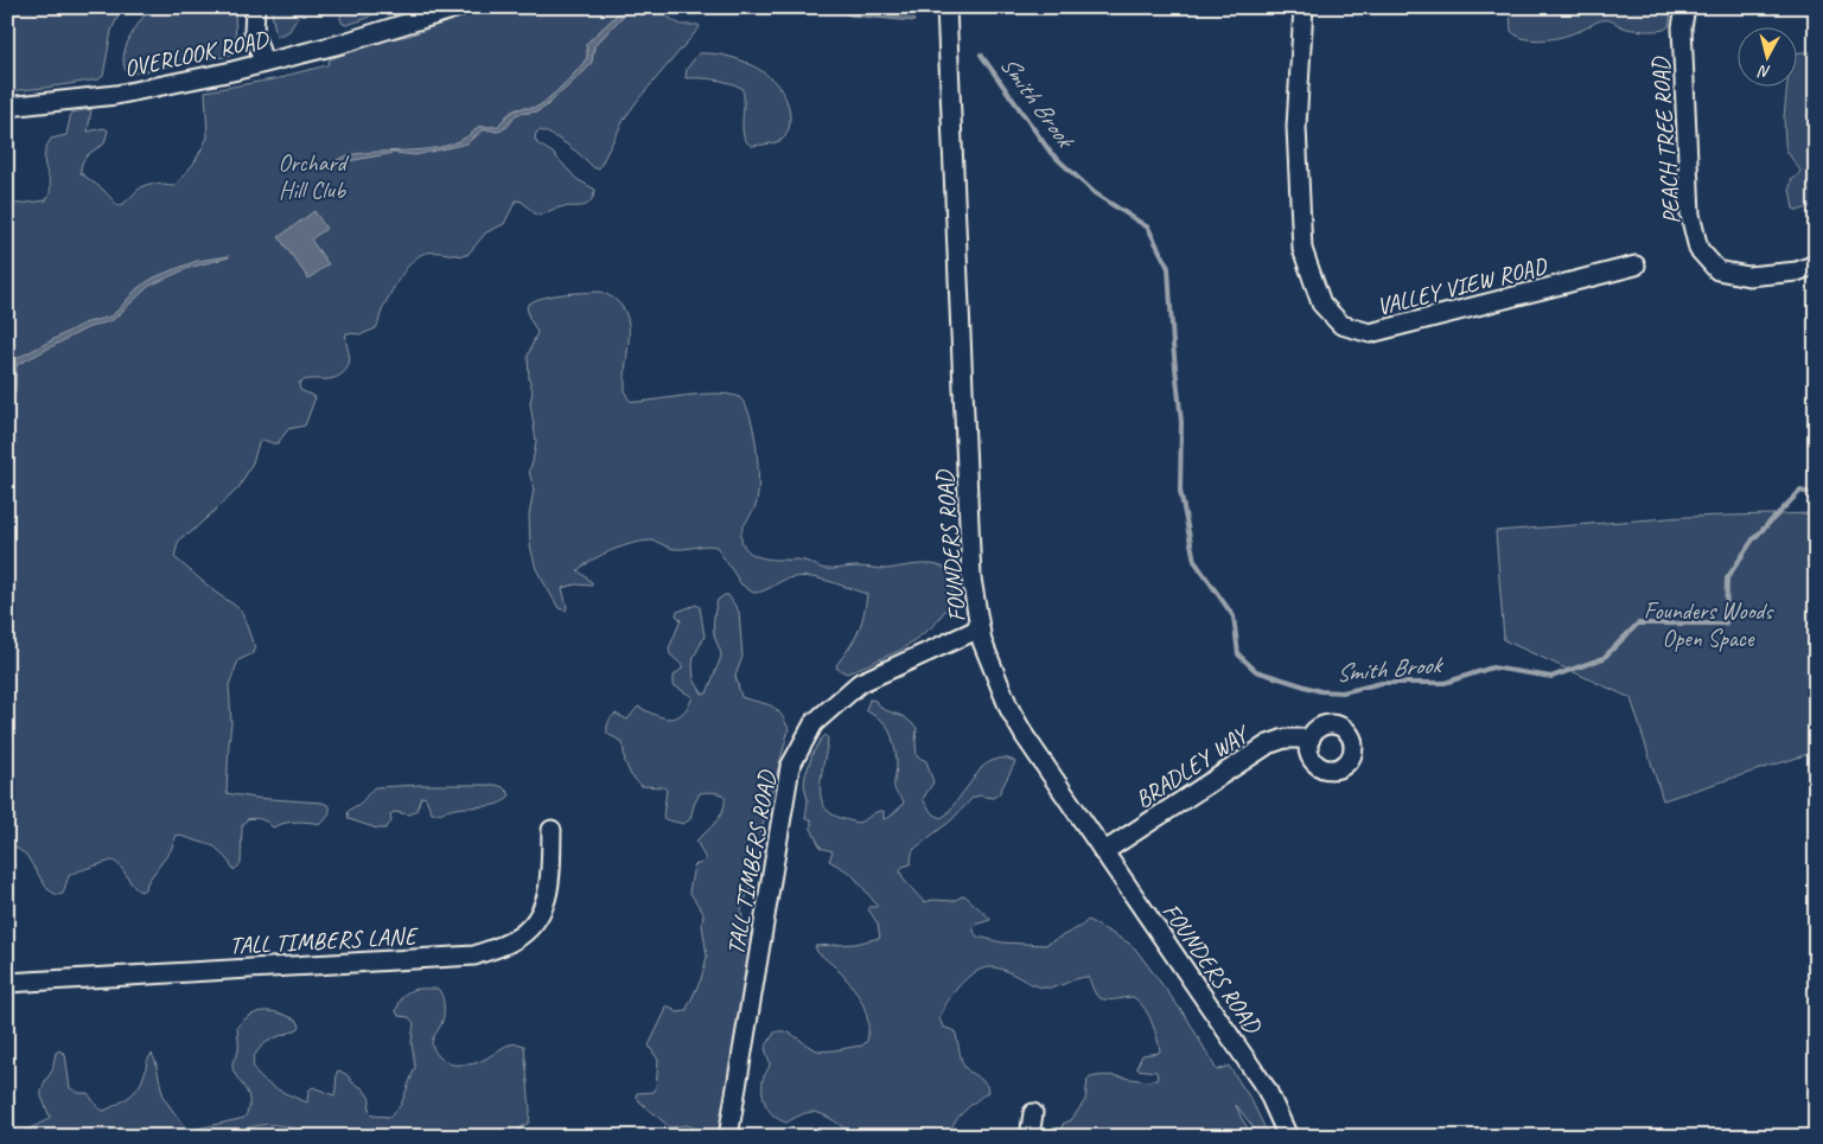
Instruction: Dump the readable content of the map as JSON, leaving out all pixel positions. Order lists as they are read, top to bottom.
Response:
{
  "streets": {
    "street": [
      "OVERLOOK ROAD",
      "PEACH TREE ROAD",
      "VALLEY VIEW ROAD",
      "FOUNDERS ROAD",
      "BRADLEY WAY",
      "TALL TIMBERS ROAD",
      "TALL TIMBERS LANE"
    ]
  },
  "crossings": [
    ["FOUNDERS ROAD", "BRADLEY WAY"],
    ["FOUNDERS ROAD", "TALL TIMBERS ROAD"]
  ],
  "water": ["Smith Brook"],
  "parks": ["Orchard Hill Club", "Founders Woods Open Space"],
  "north": "bottom"
}
